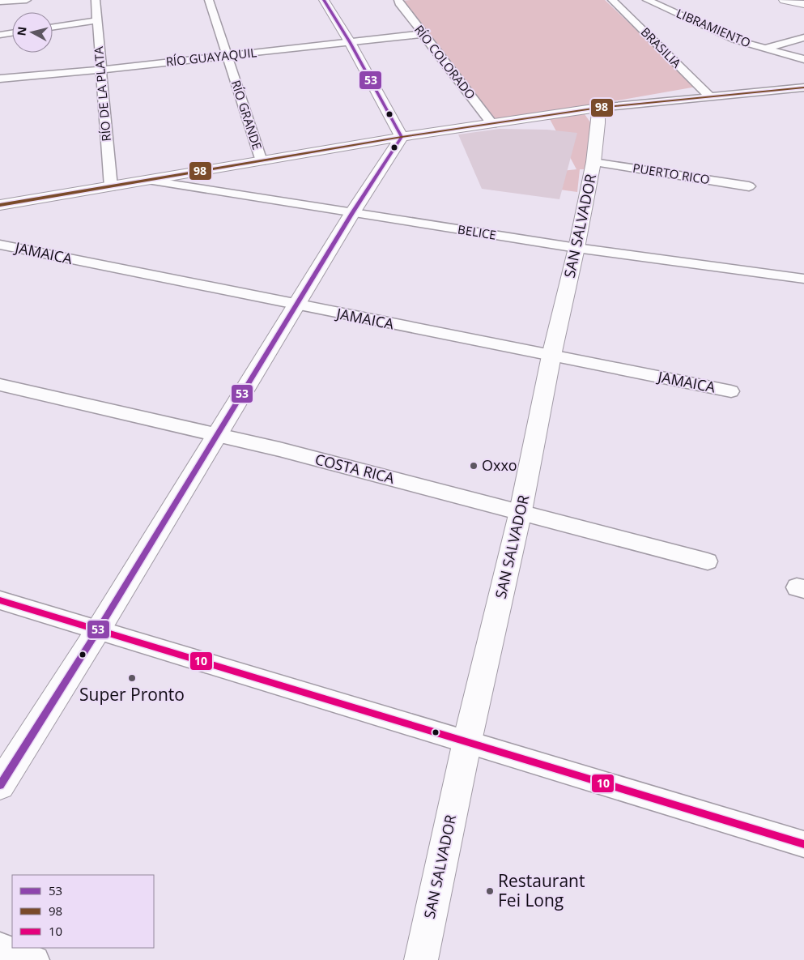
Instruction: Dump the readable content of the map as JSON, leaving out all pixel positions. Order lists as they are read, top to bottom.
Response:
{
  "streets": {
    "street": [
      "LIBRAMIENTO",
      "BRASILIA",
      "RÍO GUAYAQUIL",
      "RÍO COLORADO",
      "RÍO DE LA PLATA",
      "RÍO GRANDE",
      "PUERTO RICO",
      "SAN SALVADOR",
      "BELICE",
      "JAMAICA",
      "COSTA RICA"
    ]
  },
  "crossings": [
    ["RÍO GUAYAQUIL", "RÍO COLORADO"],
    ["RÍO GUAYAQUIL", "RÍO DE LA PLATA"],
    ["RÍO GUAYAQUIL", "RÍO GRANDE"],
    ["PUERTO RICO", "SAN SALVADOR"],
    ["SAN SALVADOR", "BELICE"],
    ["SAN SALVADOR", "JAMAICA"],
    ["SAN SALVADOR", "COSTA RICA"]
  ],
  "places": ["Oxxo", "Super Pronto", "Restaurant Fei Long"],
  "lines": ["transit line 53", "transit line 98", "transit line 10"],
  "legend": ["53", "98", "10"],
  "north": "left"
}
